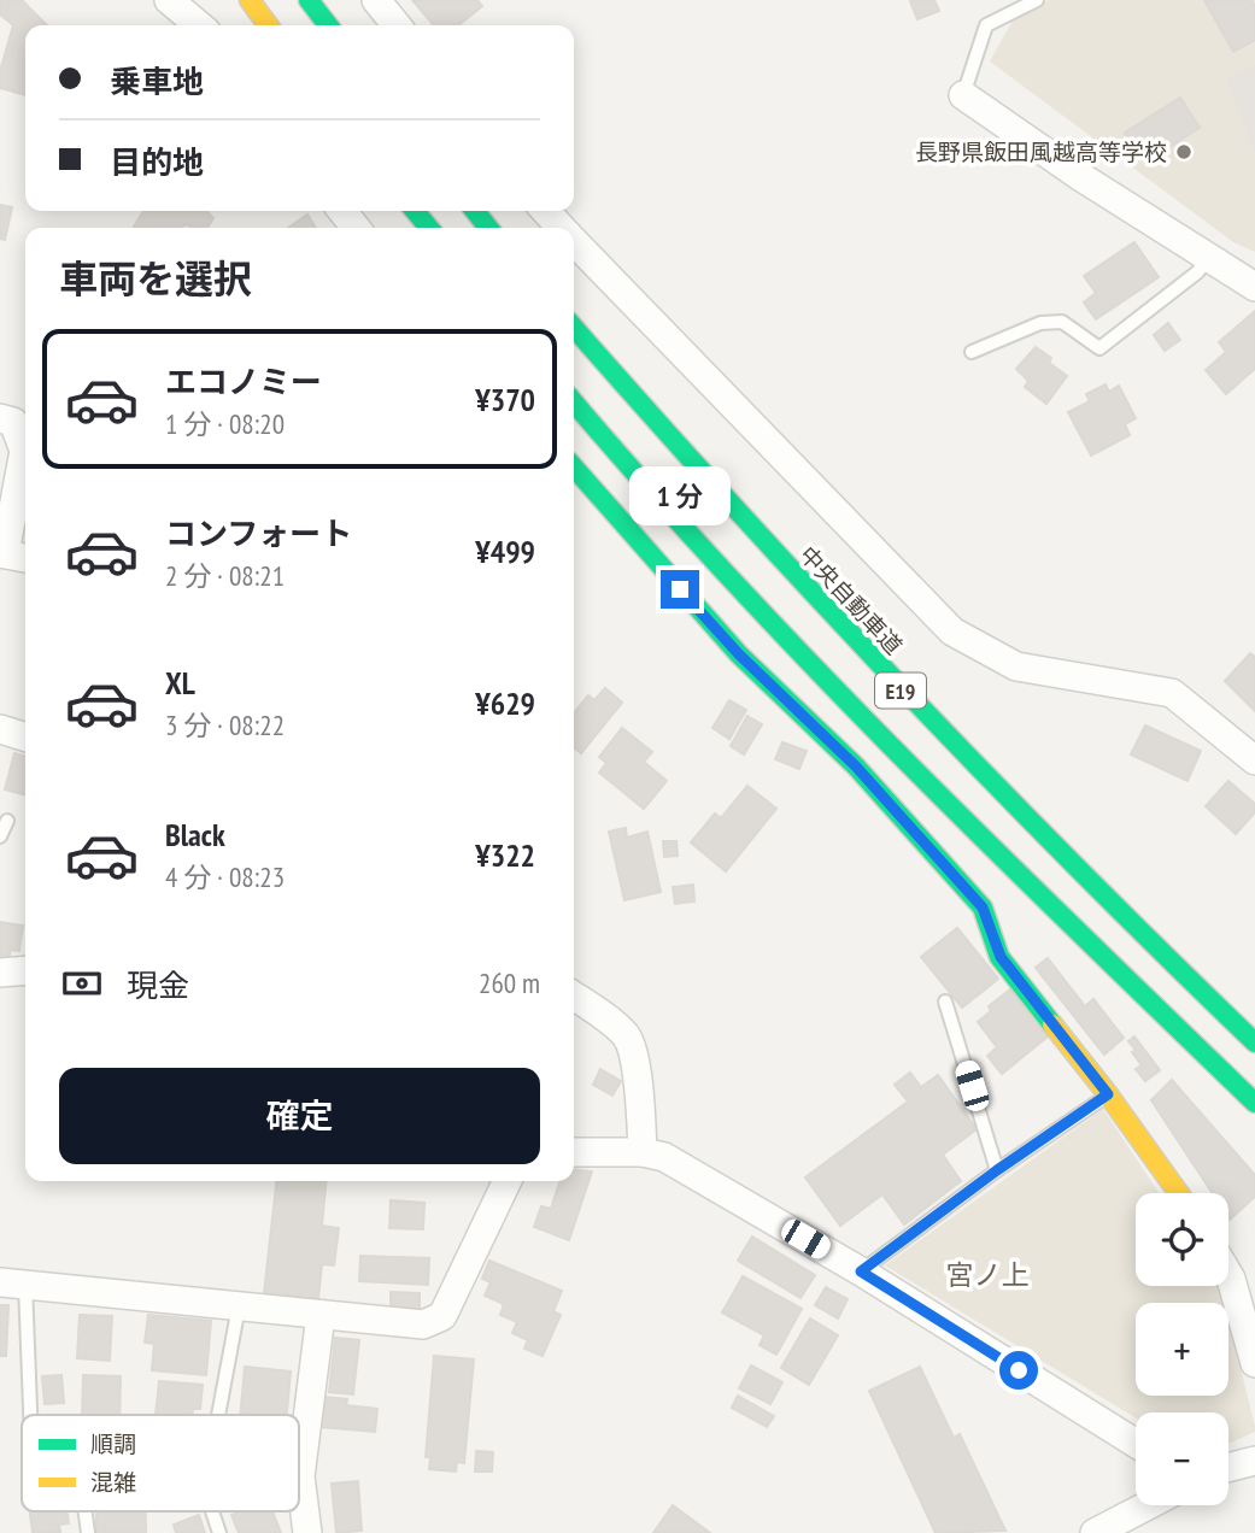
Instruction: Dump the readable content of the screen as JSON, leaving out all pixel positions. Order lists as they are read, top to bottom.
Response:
{
  "streets": {
    "main road": ["中央自動車道", "E19"]
  },
  "districts": ["宮ノ上"],
  "places": ["長野県飯田風越高等学校"],
  "legend": ["順調", "混雑"],
  "page": {
    "banner": ["乗車地", "目的地"],
    "heading": "車両を選択",
    "list": [
      {
        "name": "エコノミー",
        "note": "1 分 · 08:20",
        "value": "¥370"
      },
      {
        "name": "コンフォート",
        "note": "2 分 · 08:21",
        "value": "¥499"
      },
      {
        "name": "XL",
        "note": "3 分 · 08:22",
        "value": "¥629"
      },
      {
        "name": "Black",
        "note": "4 分 · 08:23",
        "value": "¥322"
      }
    ],
    "bubble": "1 分",
    "pay": ["現金", "260 m"],
    "buttons": "確定",
    "map_buttons": ["+", "−"]
  }
}
